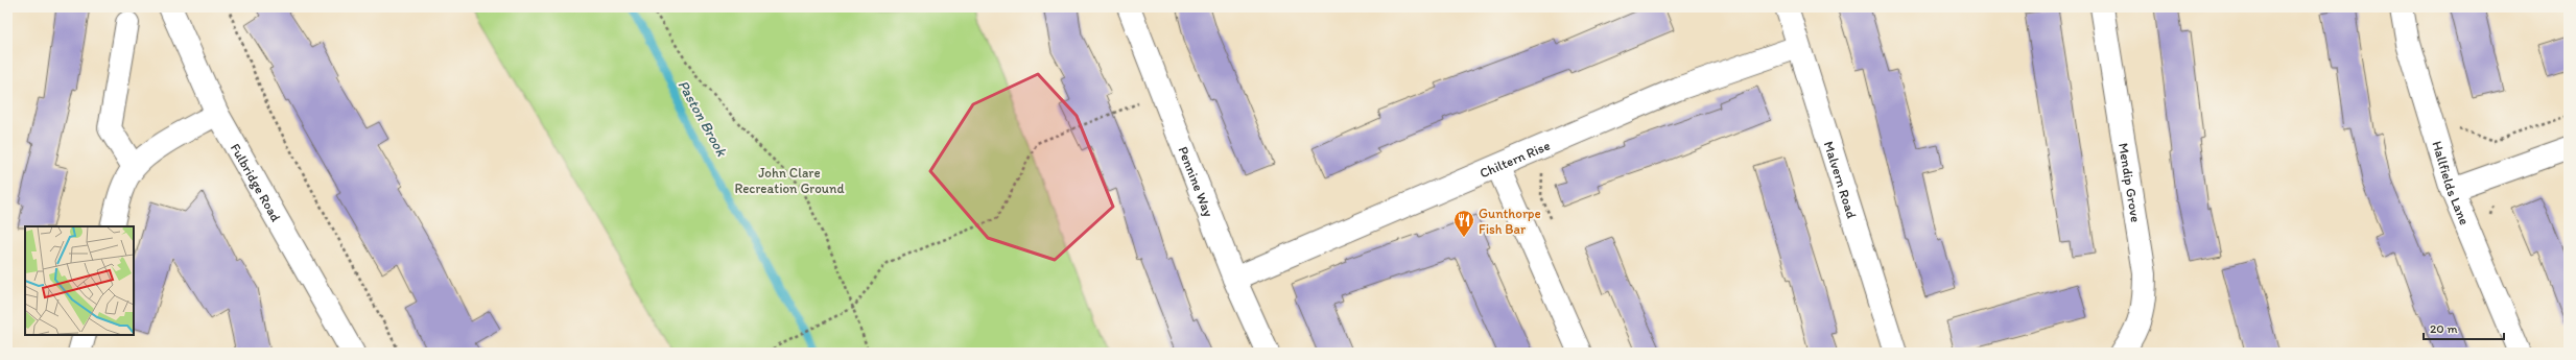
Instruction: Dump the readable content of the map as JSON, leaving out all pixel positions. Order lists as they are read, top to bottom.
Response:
{
  "streets": {
    "street": [
      "Chiltern Rise",
      "Pennine Way",
      "Malvern Road",
      "Fulbridge Road",
      "Mendip Grove",
      "Hallfields Lane"
    ]
  },
  "crossings": [
    ["Chiltern Rise", "Pennine Way"],
    ["Chiltern Rise", "Malvern Road"]
  ],
  "water": ["Paston Brook"],
  "parks": ["John Clare Recreation Ground"],
  "places": {
    "restaurant": ["Gunthorpe Fish Bar"]
  },
  "scale_bar": "20 m"
}
